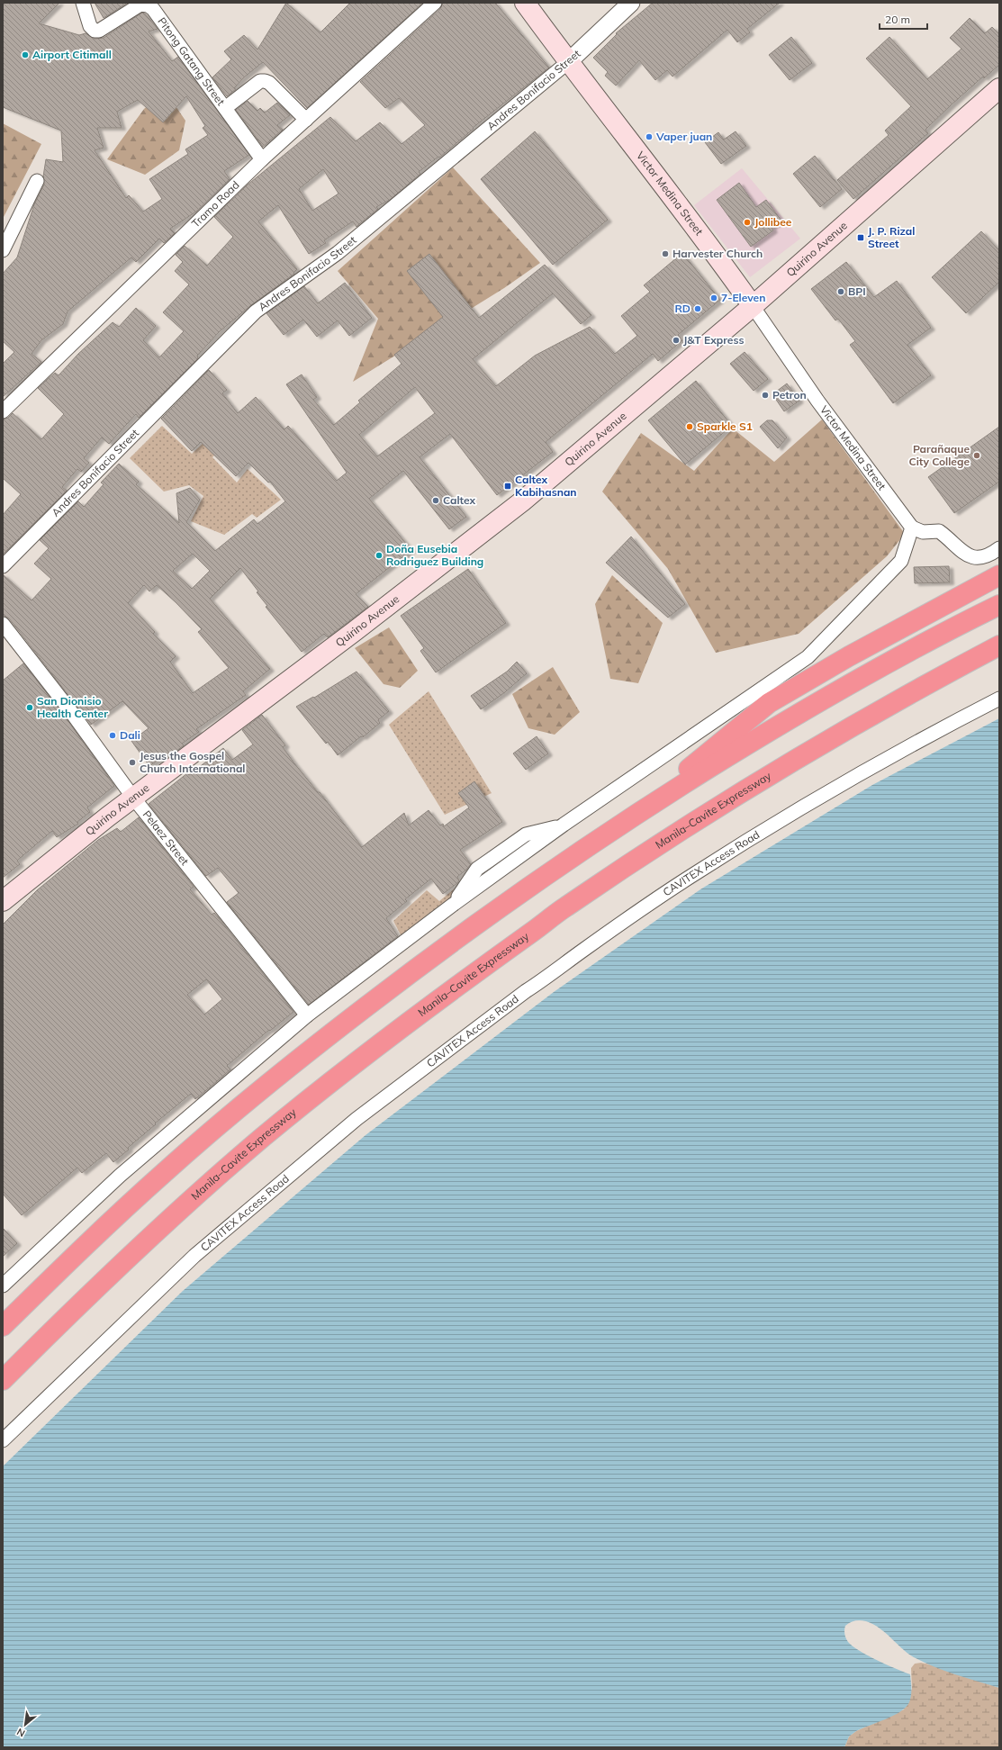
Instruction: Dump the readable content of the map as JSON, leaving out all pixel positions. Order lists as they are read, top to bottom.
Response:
{
  "streets": {
    "highway": ["Manila–Cavite Expressway"],
    "main road": ["Victor Medina Street", "Quirino Avenue"],
    "street": [
      "Pitong Gatang Street",
      "Andres Bonifacio Street",
      "Tramo Road",
      "Pelaez Street",
      "CAVITEX Access Road"
    ]
  },
  "crossings": [
    ["Pitong Gatang Street", "Tramo Road"],
    ["Andres Bonifacio Street", "Victor Medina Street"],
    ["Victor Medina Street", "Quirino Avenue"],
    ["Quirino Avenue", "Pelaez Street"]
  ],
  "places": {
    "other": [
      "Airport Citimall",
      "Vaper juan",
      "Jollibee",
      "Harvester Church",
      "BPI",
      "7-Eleven",
      "RD",
      "J&T Express",
      "Petron",
      "Sparkle S1",
      "Parañaque City College",
      "Caltex",
      "Doña Eusebia Rodriguez Building",
      "San Dionisio Health Center",
      "Dali",
      "Jesus the Gospel Church International"
    ],
    "transit": ["J. P. Rizal Street", "Caltex Kabihasnan"]
  },
  "scale_bar": "20 m",
  "north": "bottom left"
}
